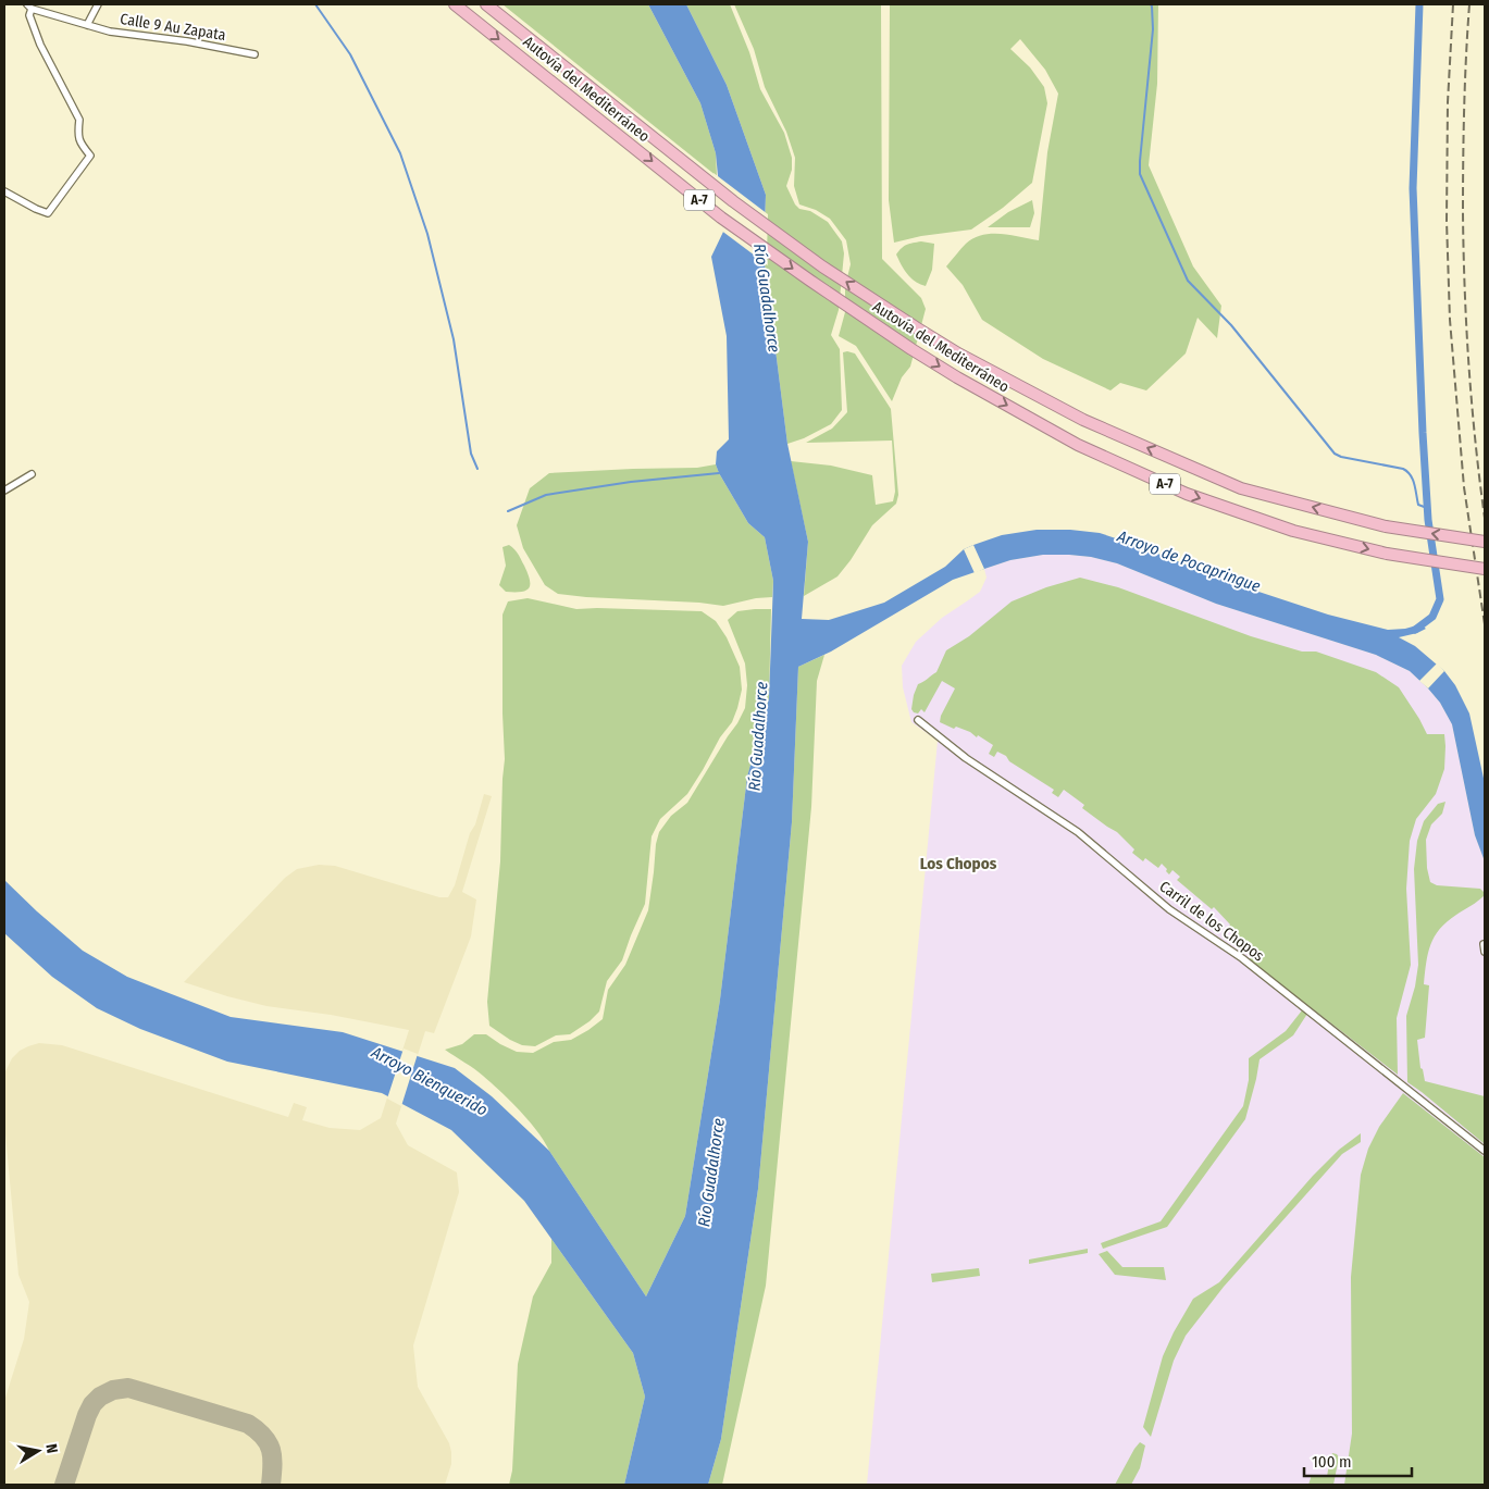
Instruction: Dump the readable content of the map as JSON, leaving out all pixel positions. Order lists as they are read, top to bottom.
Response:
{
  "streets": {
    "highway": ["Autovía del Mediterráneo", "A-7"],
    "street": ["Calle 9 Au Zapata", "Carril de los Chopos"]
  },
  "districts": ["Los Chopos"],
  "water": ["Río Guadalhorce", "Arroyo de Pocapringue", "Arroyo Bienquerido"],
  "scale_bar": "100 m",
  "north": "right"
}
